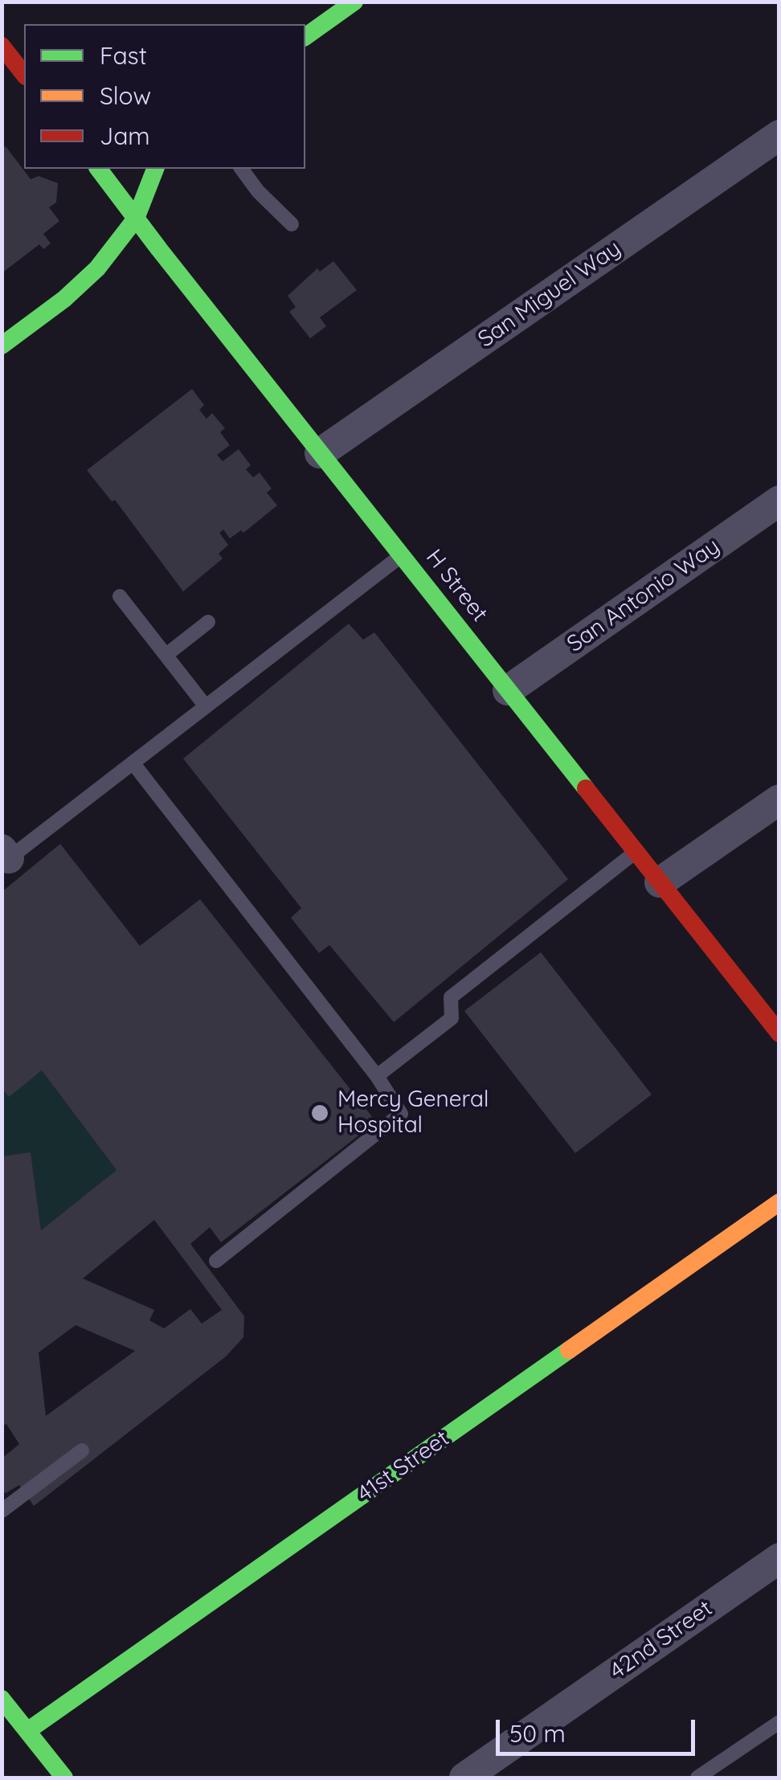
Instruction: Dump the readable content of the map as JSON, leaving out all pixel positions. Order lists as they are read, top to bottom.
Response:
{
  "streets": {
    "main road": ["H Street", "41st Street"],
    "street": ["San Miguel Way", "San Antonio Way", "42nd Street"]
  },
  "crossings": [
    ["San Miguel Way", "H Street"],
    ["H Street", "San Antonio Way"]
  ],
  "places": ["Mercy General Hospital"],
  "legend": ["Fast", "Slow", "Jam"],
  "scale_bar": "50 m"
}
